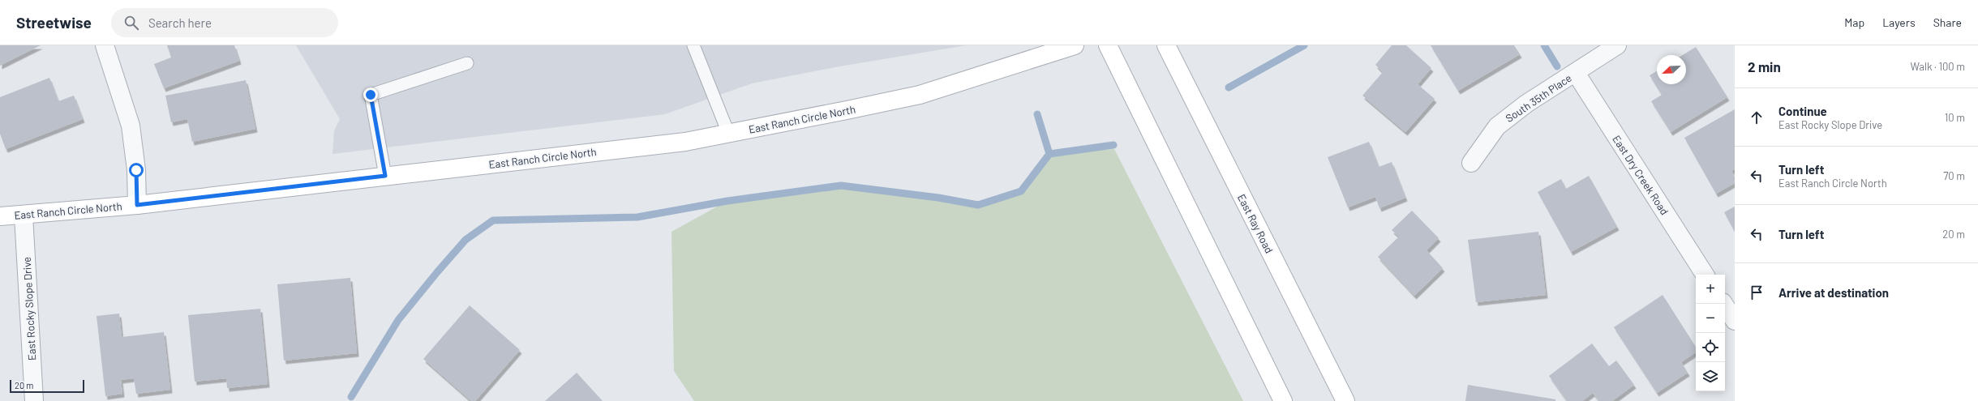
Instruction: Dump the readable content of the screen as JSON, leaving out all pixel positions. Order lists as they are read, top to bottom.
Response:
{
  "streets": {
    "street": [
      "South 35th Place",
      "East Ranch Circle North",
      "East Dry Creek Road",
      "East Ray Road",
      "East Rocky Slope Drive"
    ]
  },
  "crossings": [
    ["South 35th Place", "East Dry Creek Road"],
    ["East Ranch Circle North", "East Rocky Slope Drive"]
  ],
  "scale_bar": "20 m",
  "north": "bottom left",
  "page": {
    "header": "Streetwise",
    "search": "Search here",
    "nav": ["Map", "Layers", "Share"],
    "heading": ["2 min", "Walk · 100 m"],
    "list": [
      ["Continue", "East Rocky Slope Drive", "10 m"],
      ["Turn left", "East Ranch Circle North", "70 m"],
      ["Turn left", "20 m"],
      "Arrive at destination"
    ],
    "map_buttons": ["+", "−"],
    "scale": "20 m"
  }
}
